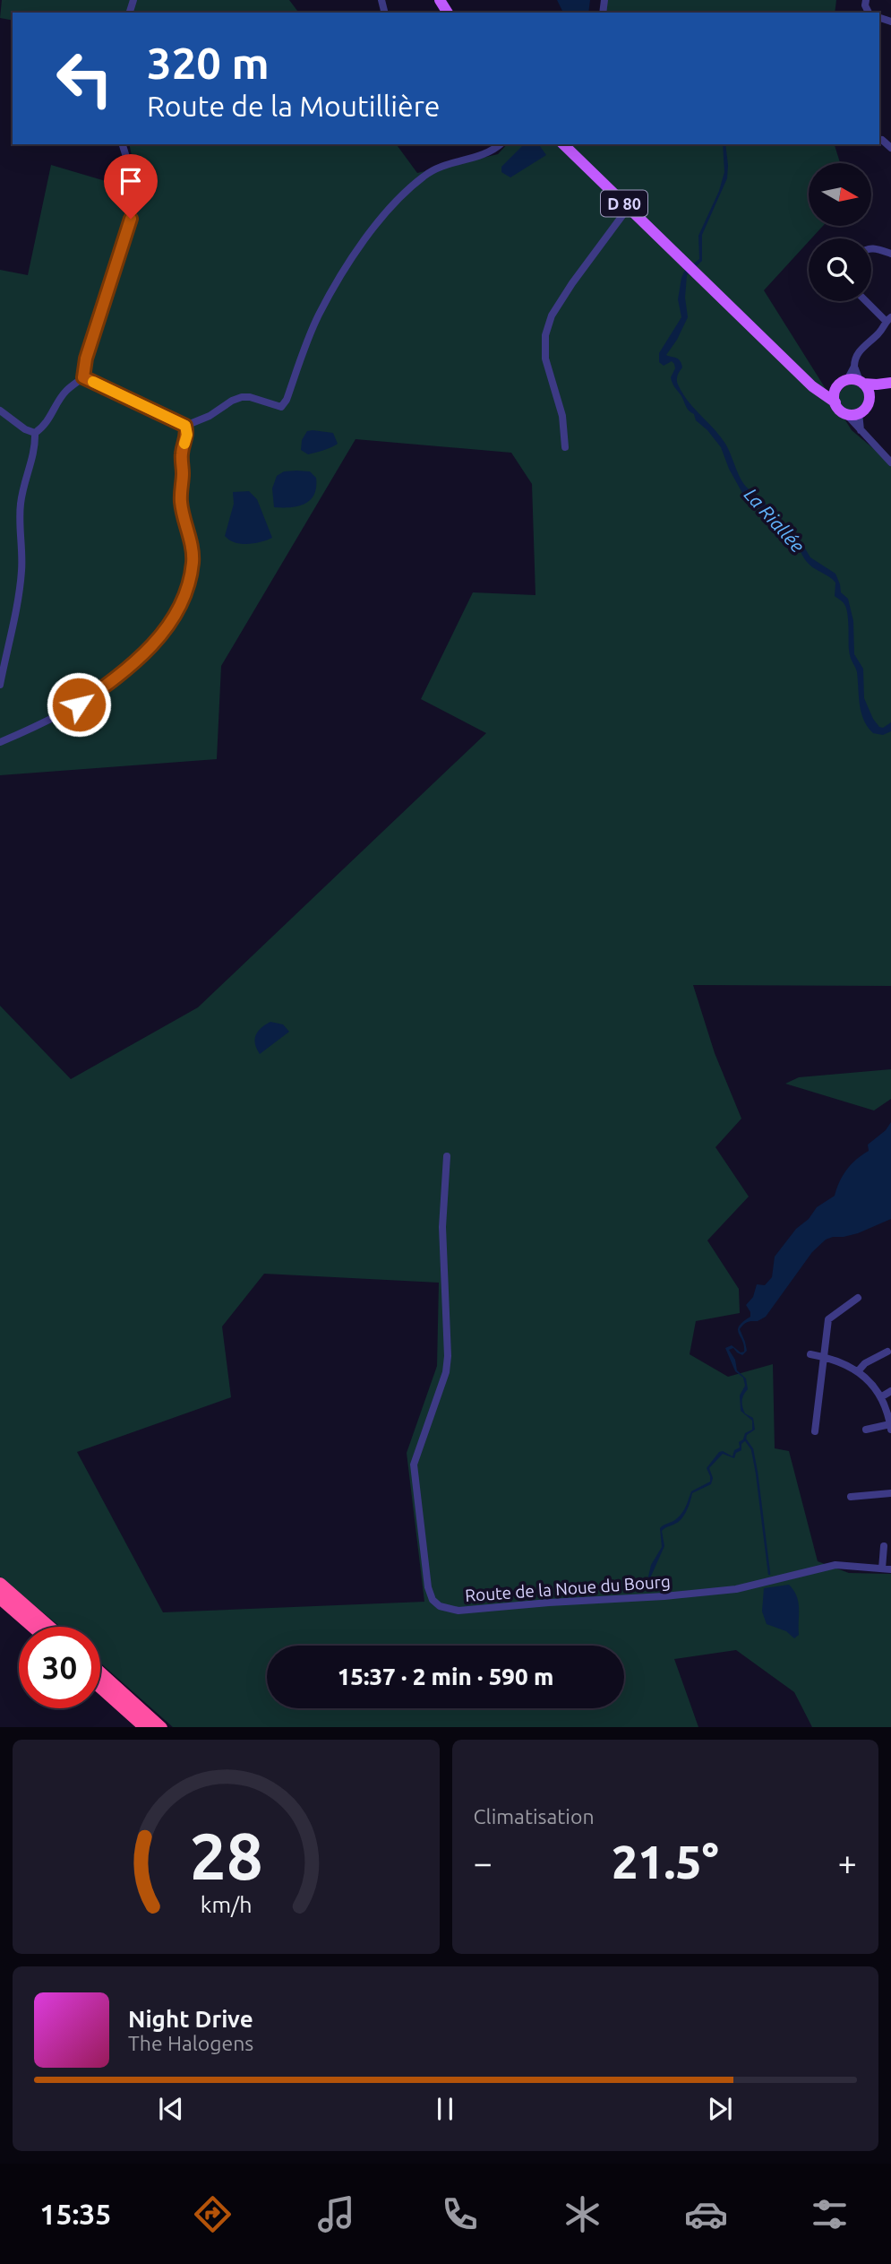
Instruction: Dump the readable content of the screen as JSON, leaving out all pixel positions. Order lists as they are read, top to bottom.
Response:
{
  "streets": {
    "main road": ["D 80"],
    "street": ["Route de la Noue du Bourg"]
  },
  "water": ["La Riallée"],
  "north": "right",
  "page": {
    "turn": ["320 m", "Route de la Moutillière"],
    "limit": "30",
    "trip": "15:37 · 2 min · 590 m",
    "tile": "Climatisation",
    "heat": ["−", "21.5°", "+"],
    "song": ["Night Drive", "The Halogens"],
    "tabs": "15:35",
    "gauge": ["28", "km/h"]
  }
}
